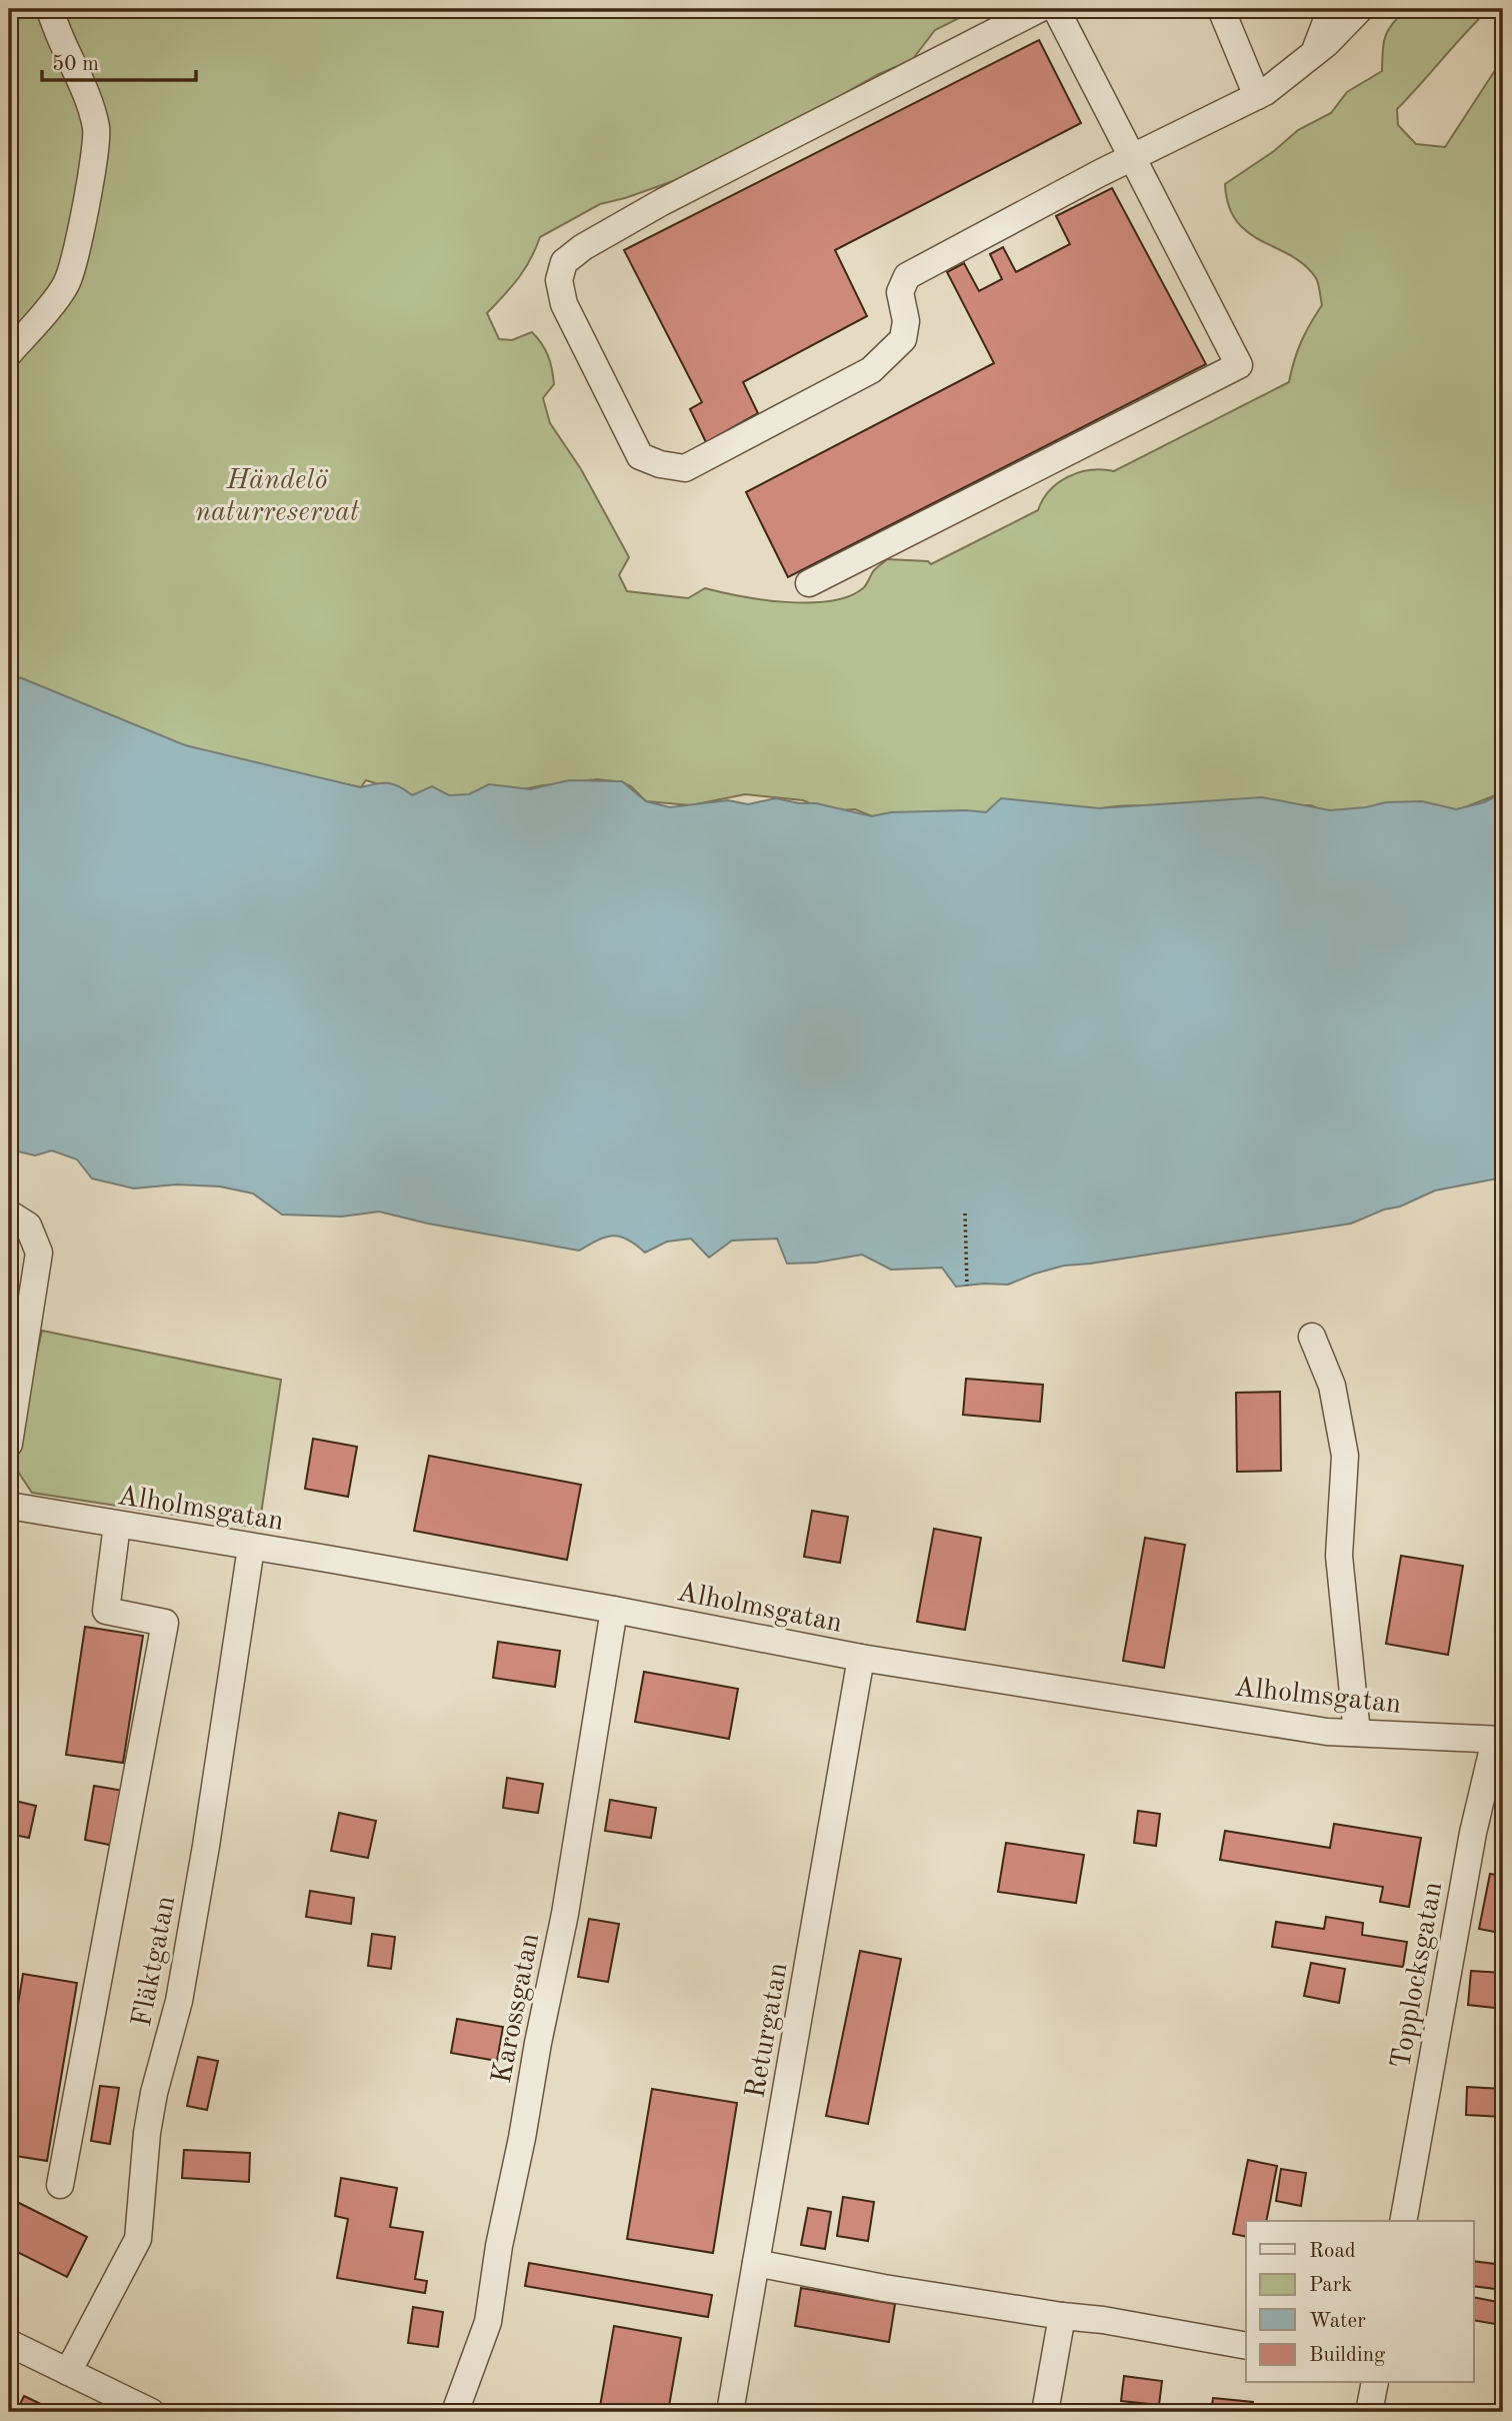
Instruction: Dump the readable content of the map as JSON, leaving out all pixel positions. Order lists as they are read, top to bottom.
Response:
{
  "streets": {
    "street": [
      "Alholmsgatan",
      "Fläktgatan",
      "Topplocksgatan",
      "Karossgatan",
      "Returgatan"
    ]
  },
  "crossings": [
    ["Alholmsgatan", "Fläktgatan"],
    ["Alholmsgatan", "Topplocksgatan"],
    ["Alholmsgatan", "Karossgatan"],
    ["Alholmsgatan", "Returgatan"]
  ],
  "parks": ["Händelö naturreservat"],
  "legend": [
    "Road",
    "Park",
    "Water",
    "Building"
  ],
  "scale_bar": "50 m"
}
